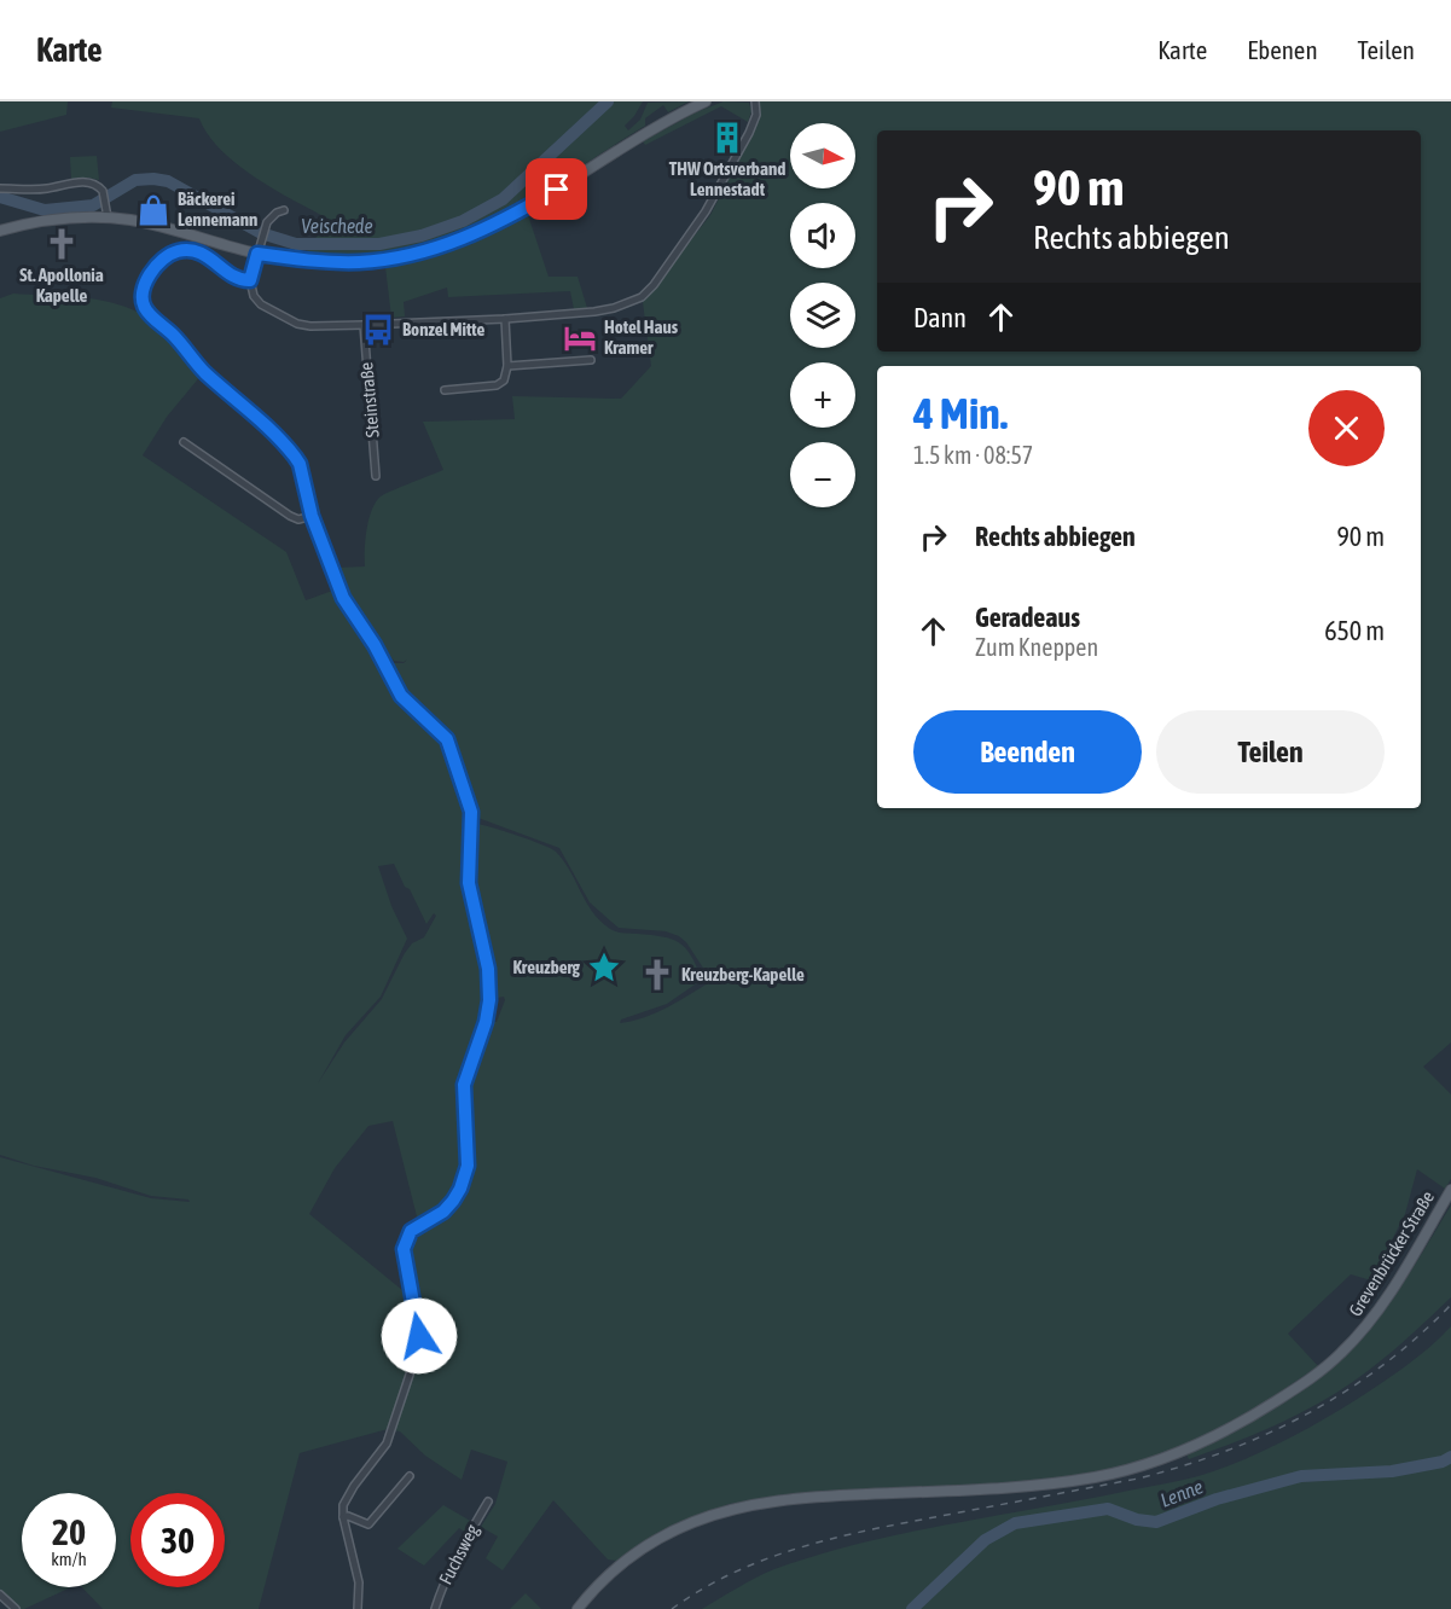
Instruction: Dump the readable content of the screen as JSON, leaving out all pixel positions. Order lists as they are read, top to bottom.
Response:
{
  "streets": {
    "main road": ["Grevenbrücker Straße"],
    "street": ["Steinstraße", "Fuchsweg"]
  },
  "water": ["Veischede", "Lenne"],
  "places": {
    "building": ["THW Ortsverband Lennestadt"],
    "shop": ["Bäckerei Lennemann"],
    "church": ["St. Apollonia Kapelle", "Kreuzberg-Kapelle"],
    "bus stop": ["Bonzel Mitte"],
    "hotel": ["Hotel Haus Kramer"],
    "place": ["Kreuzberg"]
  },
  "north": "right",
  "page": {
    "header": "Karte",
    "nav": ["Karte", "Ebenen", "Teilen"],
    "map_buttons": ["+", "−"],
    "turn": ["90 m", "Rechts abbiegen"],
    "then": "Dann",
    "heading": ["4 Min.", "1.5 km · 08:57"],
    "list": [
      {
        "name": "Rechts abbiegen",
        "value": "90 m"
      },
      {
        "name": "Geradeaus",
        "note": "Zum Kneppen",
        "value": "650 m"
      }
    ],
    "buttons": ["Beenden", "Teilen"],
    "speed": "20 km/h",
    "limit": "30"
  }
}
